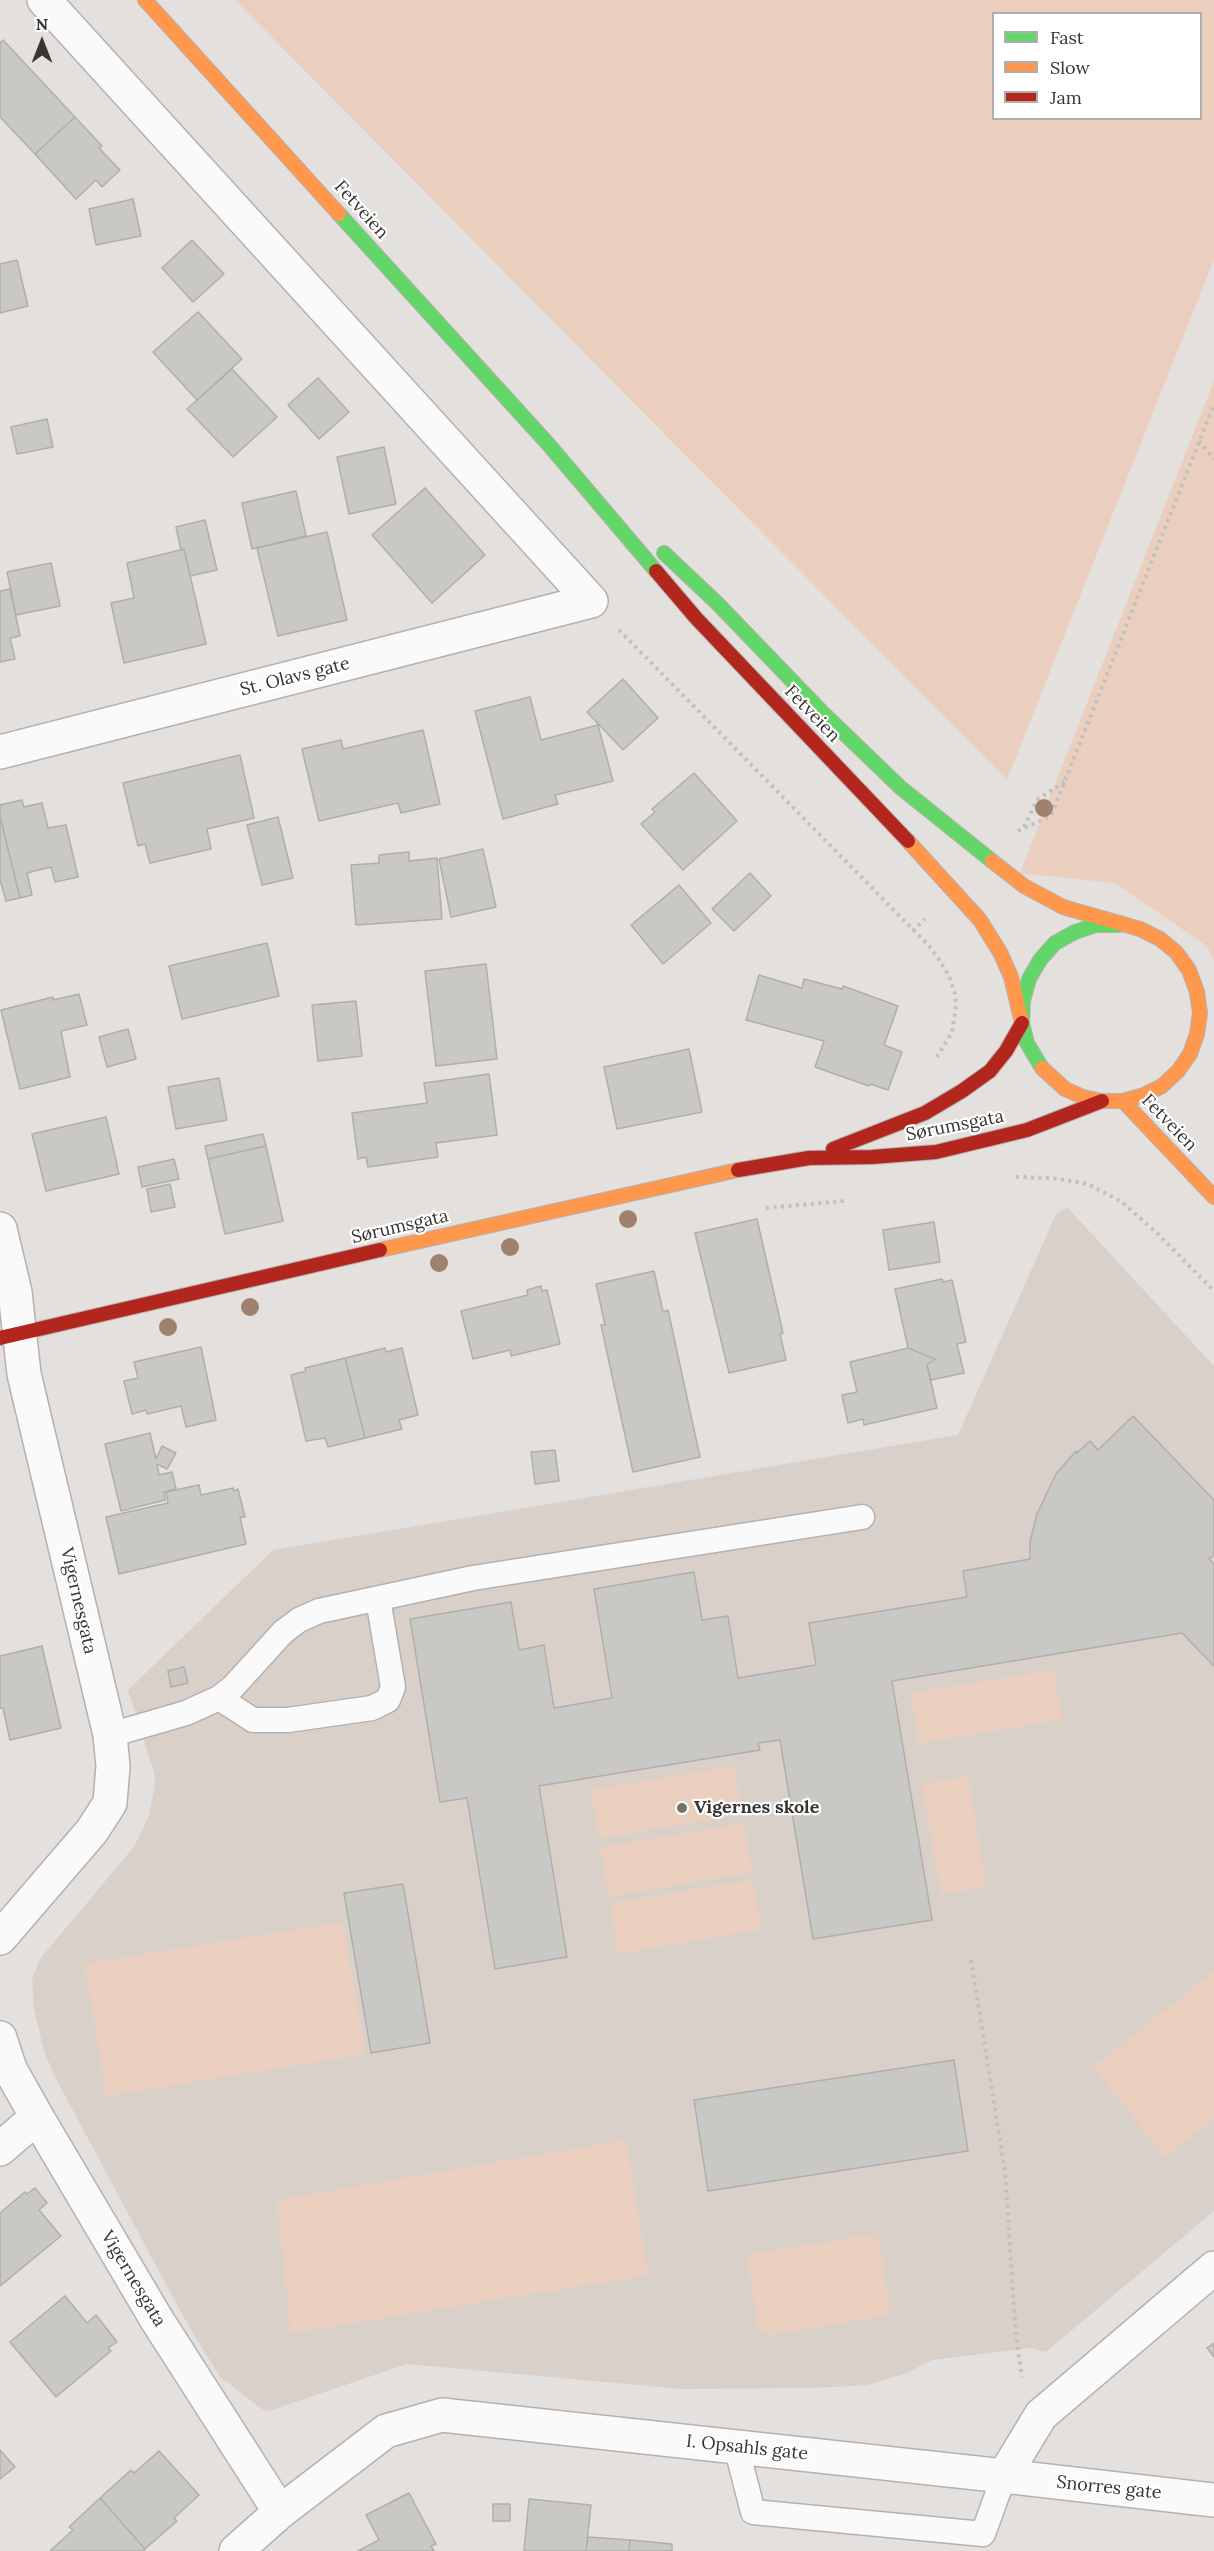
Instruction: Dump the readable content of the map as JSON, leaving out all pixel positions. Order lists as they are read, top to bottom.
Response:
{
  "streets": {
    "main road": ["Fetveien", "Sørumsgata"],
    "street": [
      "St. Olavs gate",
      "Vigernesgata",
      "I. Opsahls gate",
      "Snorres gate"
    ]
  },
  "crossings": [
    ["Fetveien", "Sørumsgata"],
    ["Sørumsgata", "Vigernesgata"],
    ["Vigernesgata", "I. Opsahls gate"],
    ["I. Opsahls gate", "Snorres gate"]
  ],
  "places": ["Vigernes skole"],
  "legend": ["Fast", "Slow", "Jam"],
  "north": "top"
}
